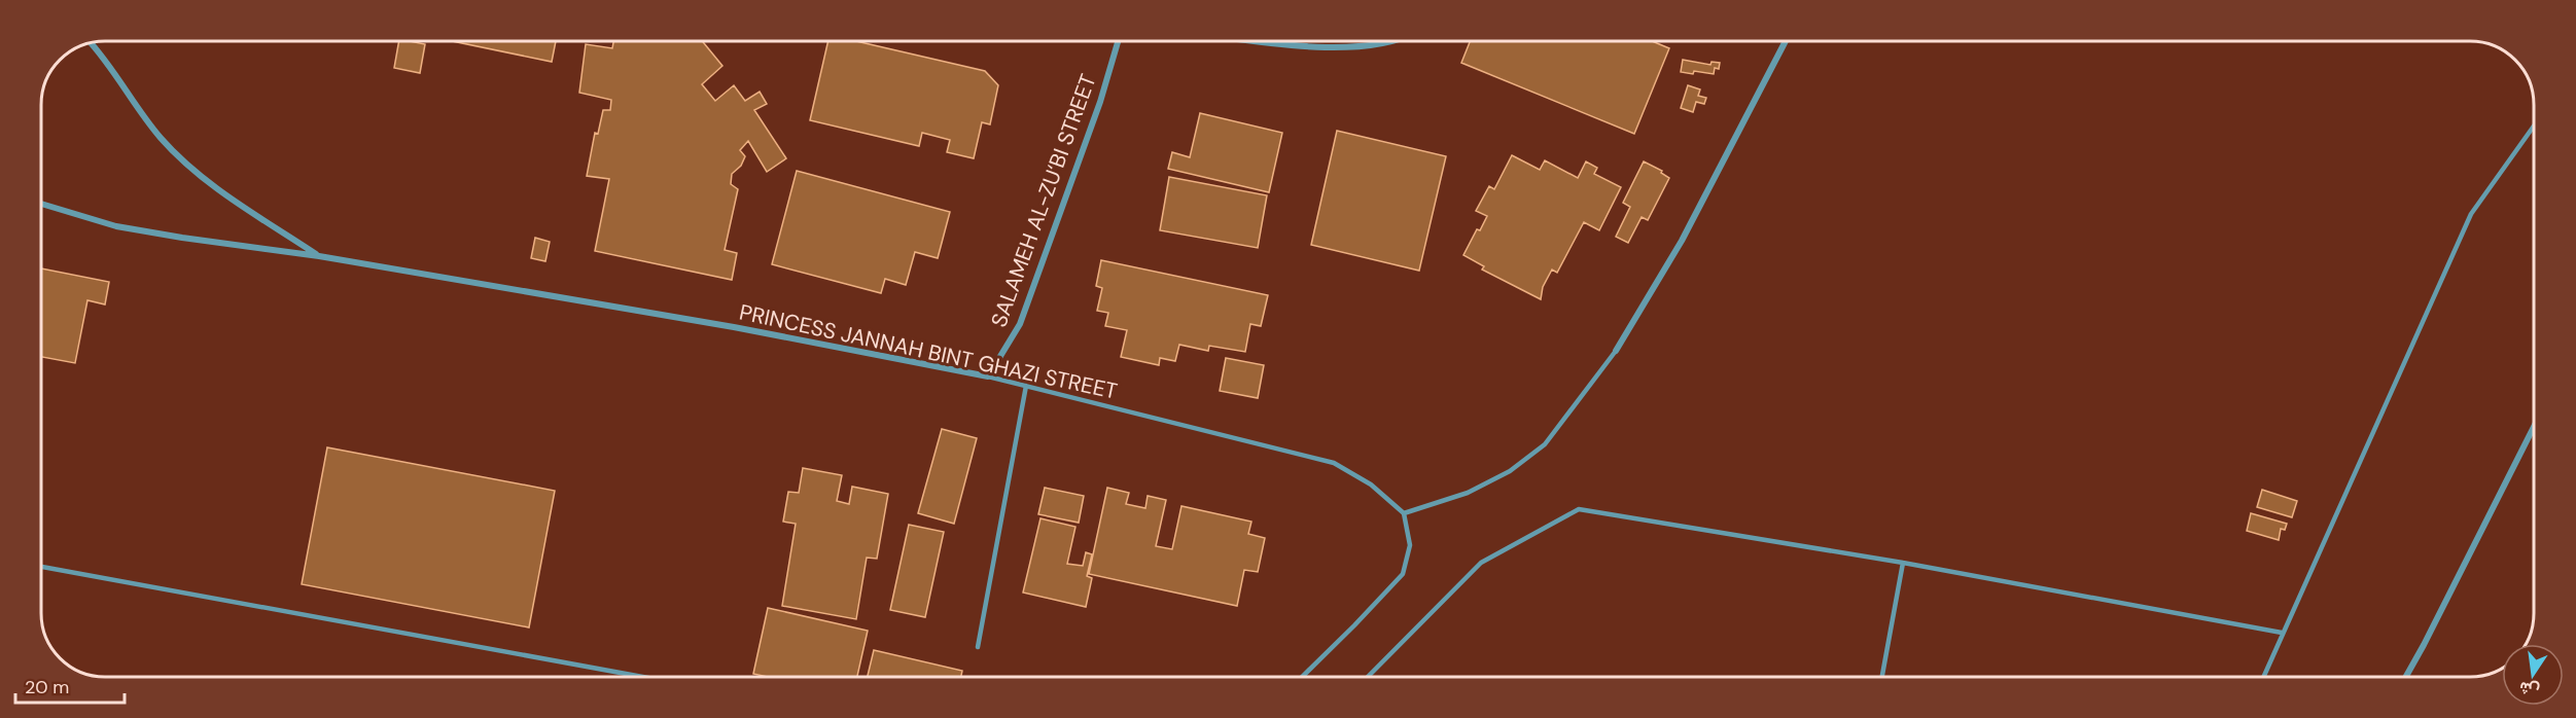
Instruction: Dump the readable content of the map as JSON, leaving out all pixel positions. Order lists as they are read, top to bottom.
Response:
{
  "streets": {
    "street": ["SALAMEH AL-ZU‘BI STREET", "PRINCESS JANNAH BINT GHAZI STREET"]
  },
  "crossings": [
    ["SALAMEH AL-ZU‘BI STREET", "PRINCESS JANNAH BINT GHAZI STREET"]
  ],
  "scale_bar": "20 m",
  "north": "bottom"
}
